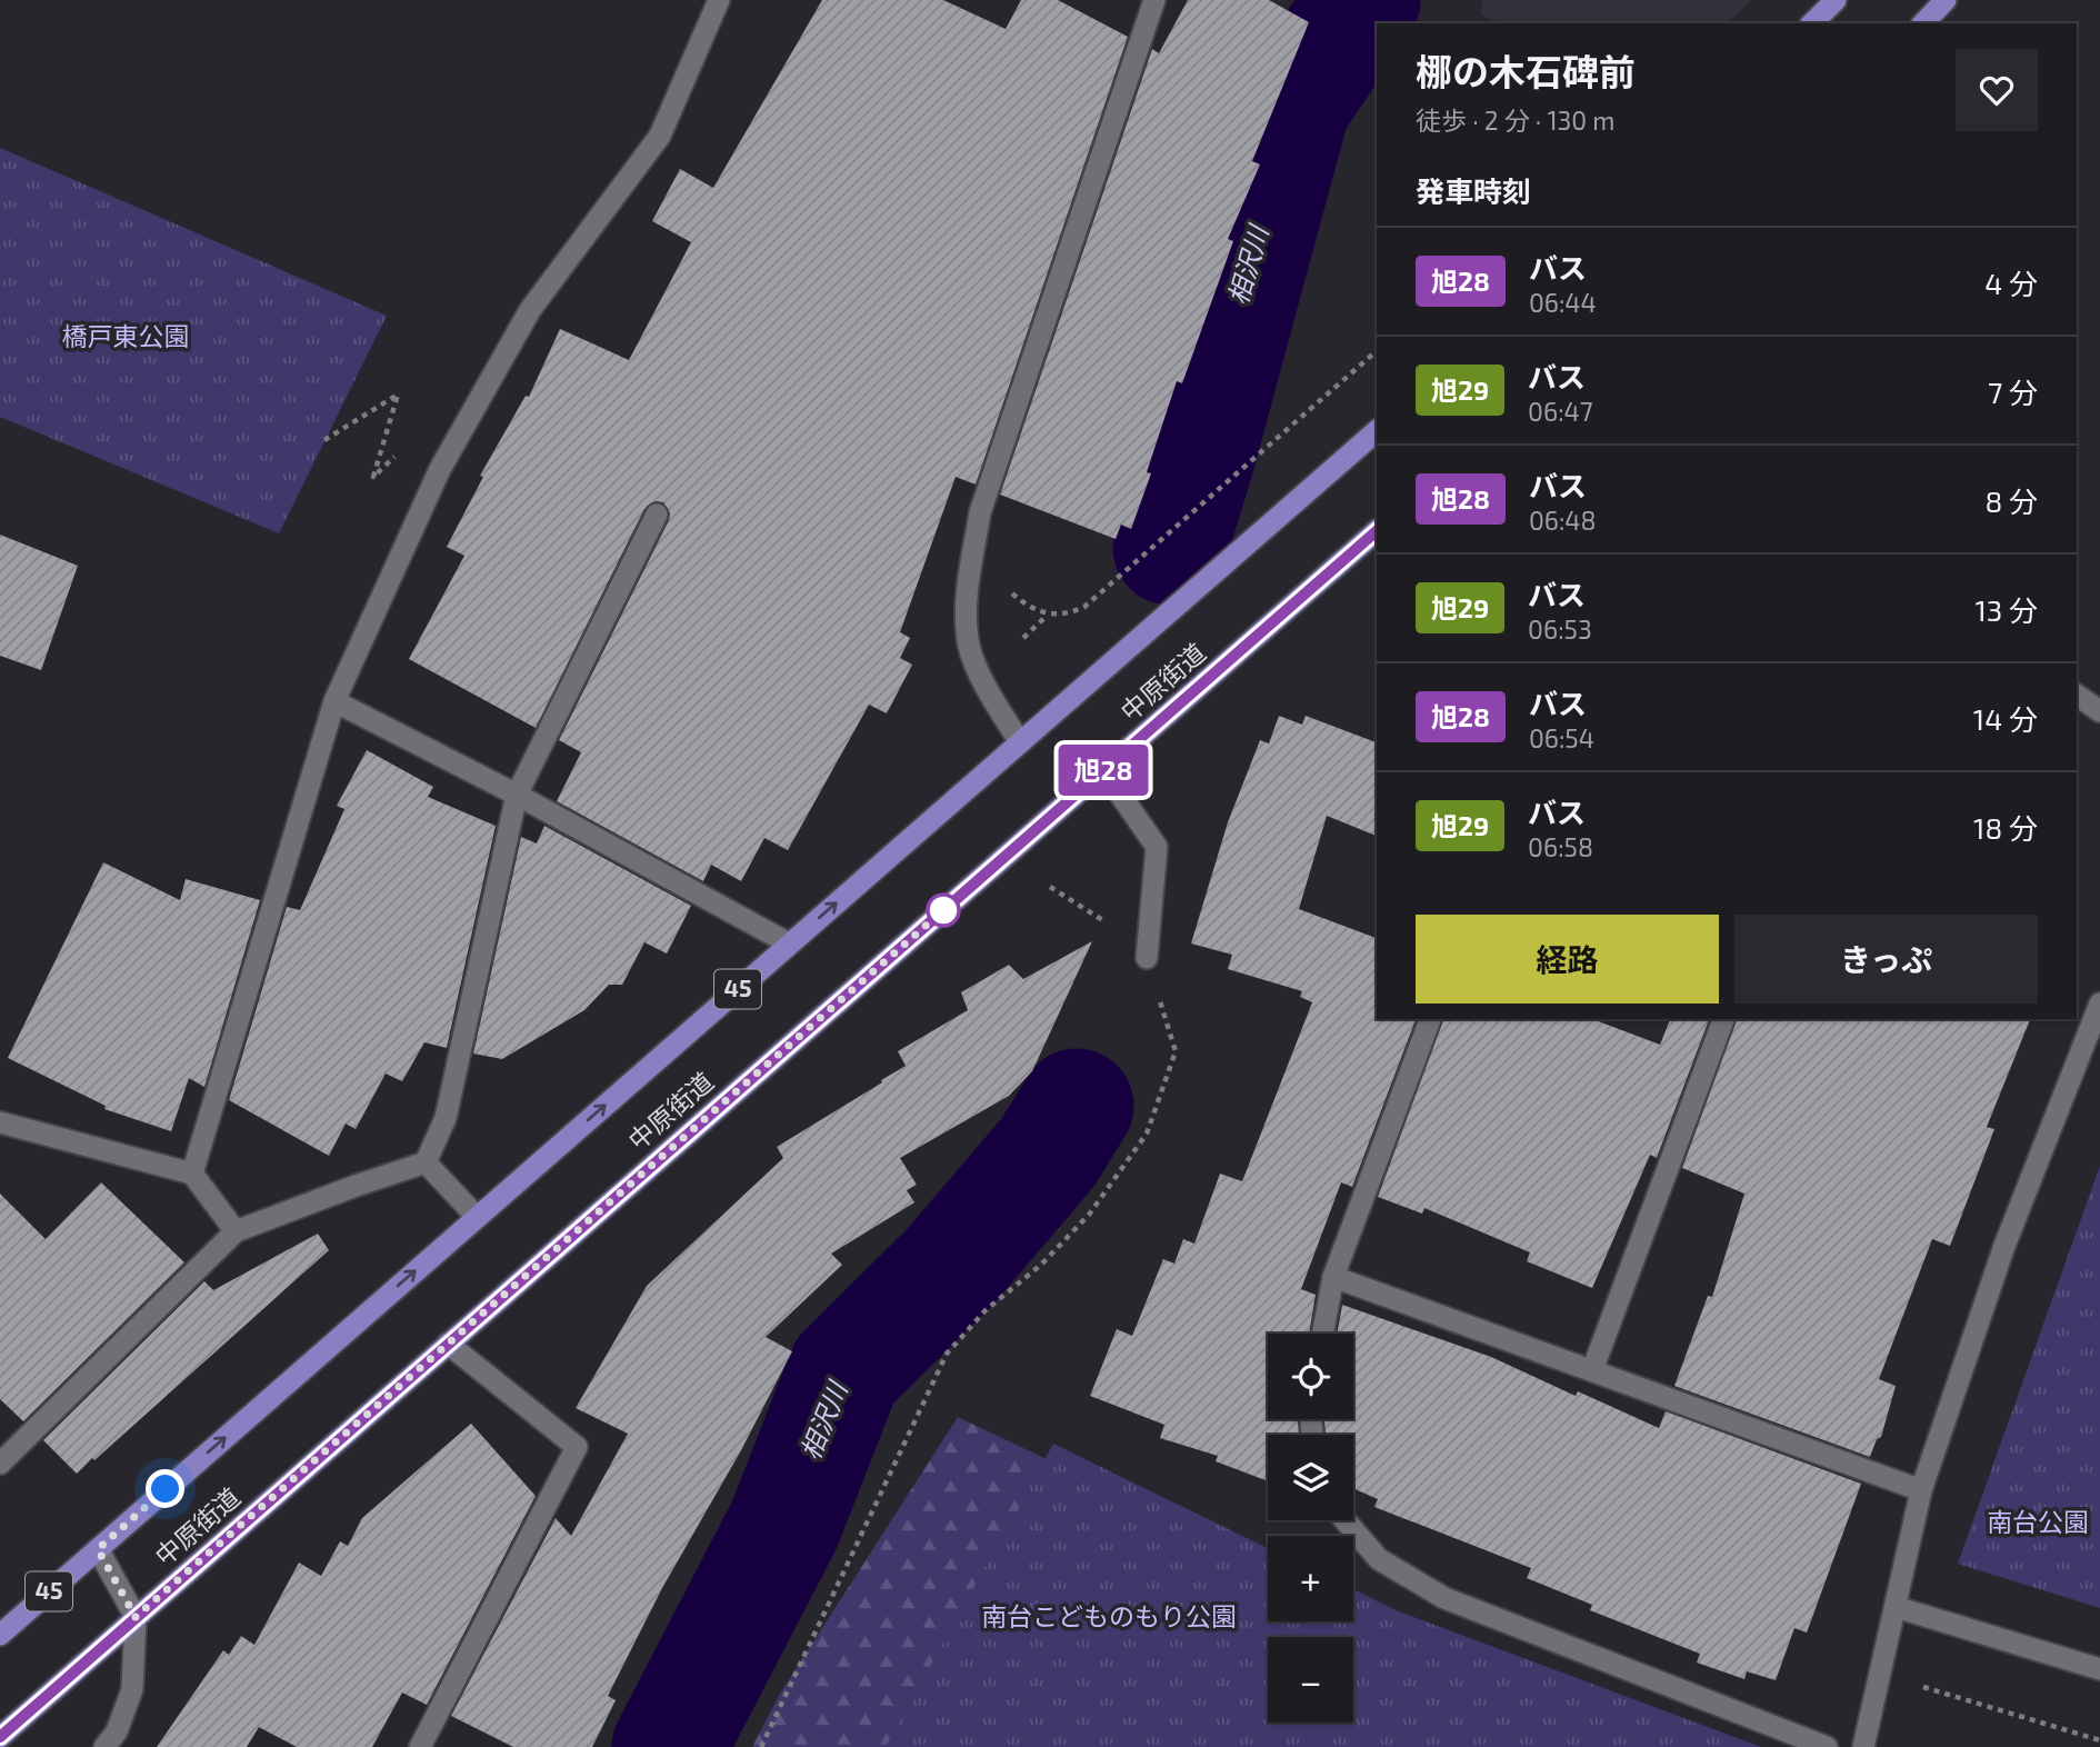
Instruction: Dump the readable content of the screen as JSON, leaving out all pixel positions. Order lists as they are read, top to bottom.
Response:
{
  "streets": {
    "main road": ["中原街道", "45"]
  },
  "water": ["相沢川"],
  "parks": ["橋戸東公園", "南台公園", "南台こどものもり公園"],
  "lines": ["bus line 旭28"],
  "page": {
    "on_map": "旭28",
    "heading": [
      ["梛の木石碑前", "徒歩 · 2 分 · 130 m"],
      "発車時刻"
    ],
    "list": [
      {
        "mark": "旭28",
        "name": "バス",
        "note": "06:44",
        "value": "4 分"
      },
      {
        "mark": "旭29",
        "name": "バス",
        "note": "06:47",
        "value": "7 分"
      },
      {
        "mark": "旭28",
        "name": "バス",
        "note": "06:48",
        "value": "8 分"
      },
      {
        "mark": "旭29",
        "name": "バス",
        "note": "06:53",
        "value": "13 分"
      },
      {
        "mark": "旭28",
        "name": "バス",
        "note": "06:54",
        "value": "14 分"
      },
      {
        "mark": "旭29",
        "name": "バス",
        "note": "06:58",
        "value": "18 分"
      }
    ],
    "buttons": ["経路", "きっぷ"],
    "map_buttons": ["+", "−"]
  }
}
